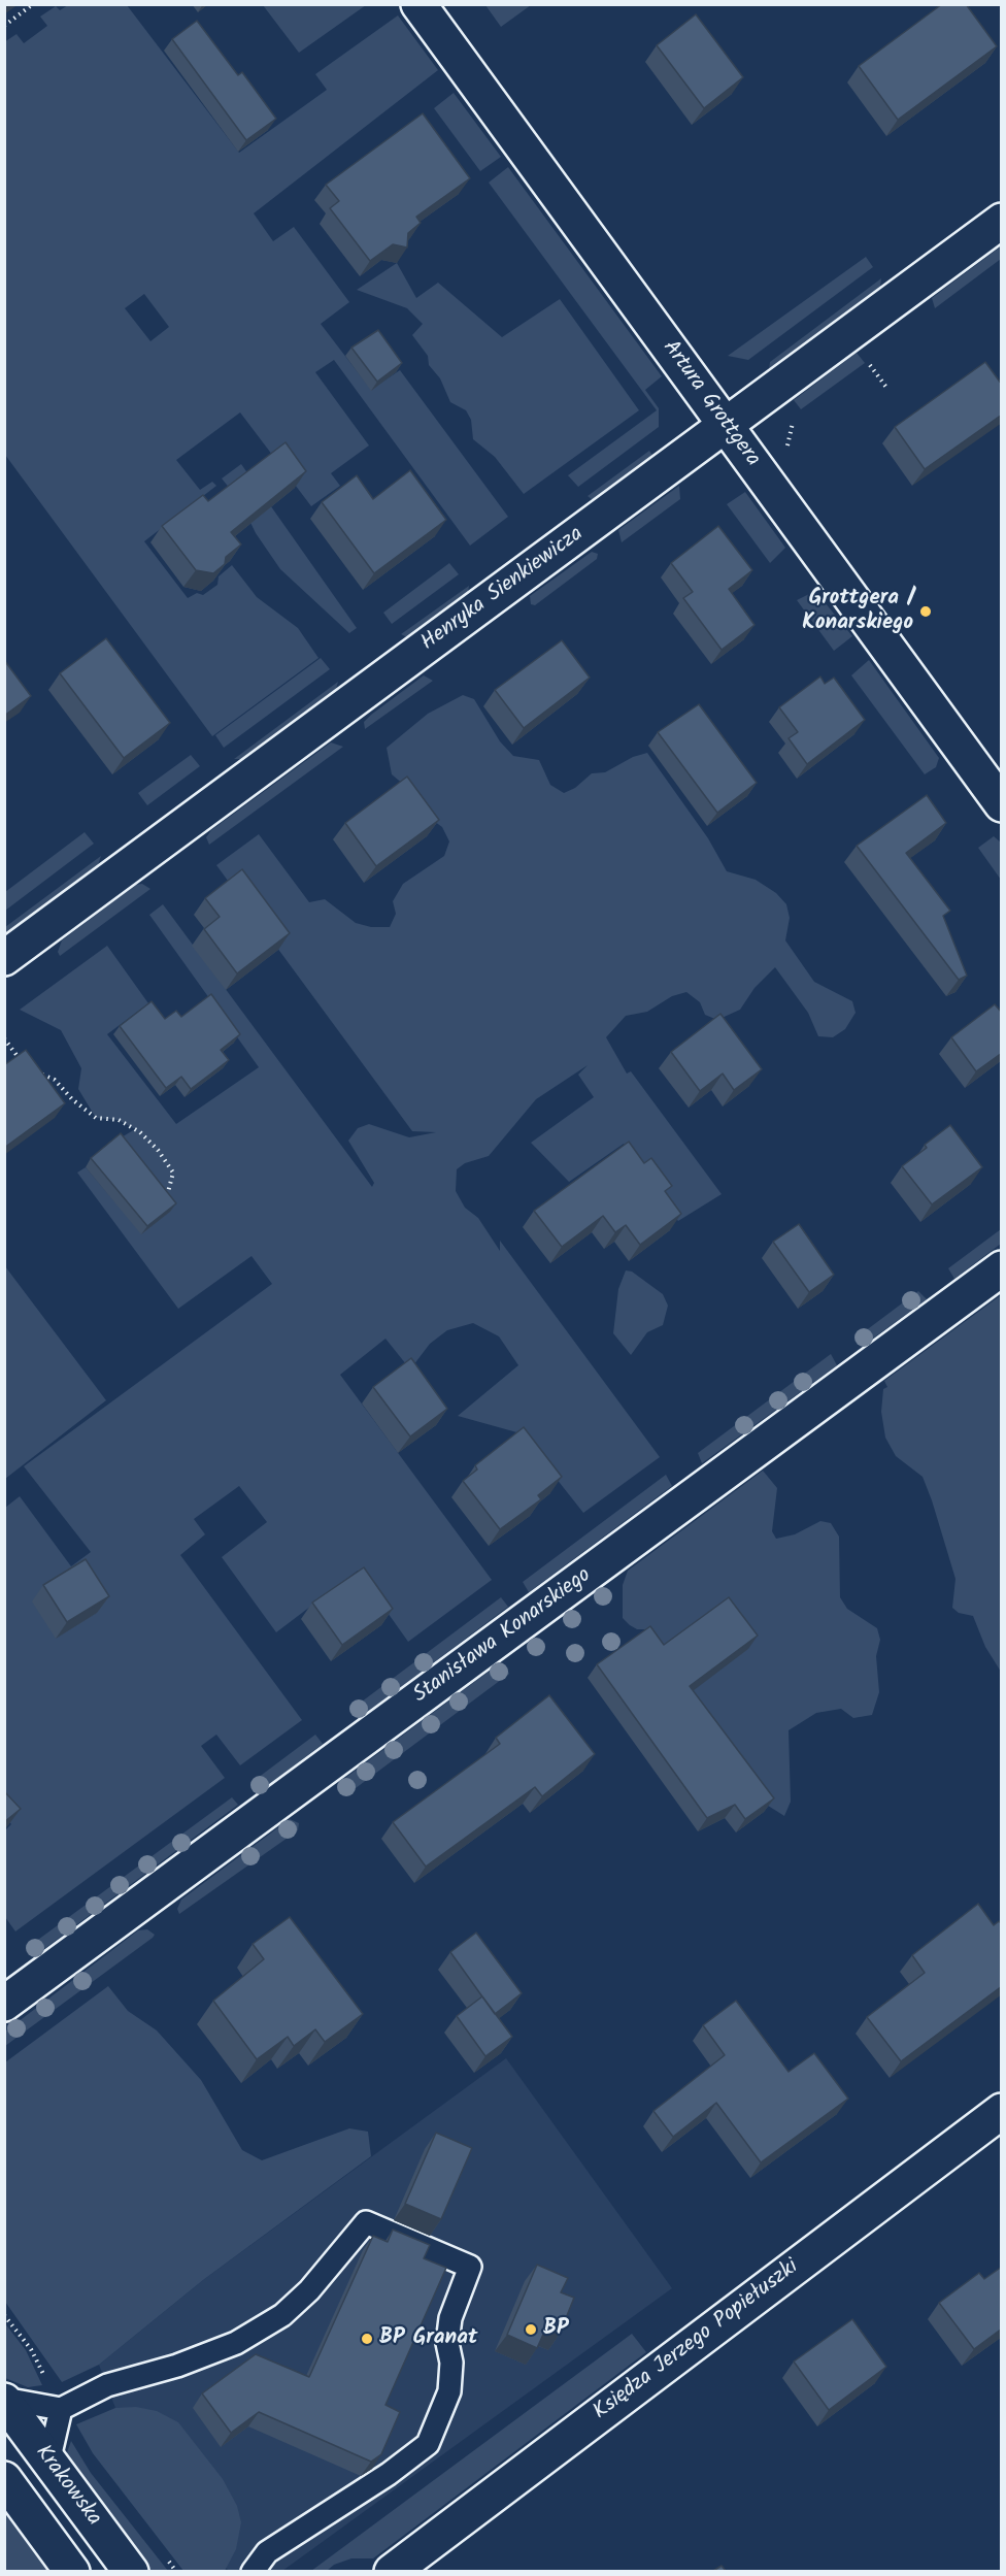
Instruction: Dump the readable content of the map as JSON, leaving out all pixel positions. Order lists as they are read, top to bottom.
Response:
{
  "streets": {
    "street": [
      "Artura Grottgera",
      "Henryka Sienkiewicza",
      "Stanisława Konarskiego",
      "Księdza Jerzego Popiełuszki",
      "Krakowska"
    ]
  },
  "crossings": [
    ["Artura Grottgera", "Henryka Sienkiewicza"]
  ],
  "places": ["Grottgera / Konarskiego", "BP", "BP Granat"]
}
